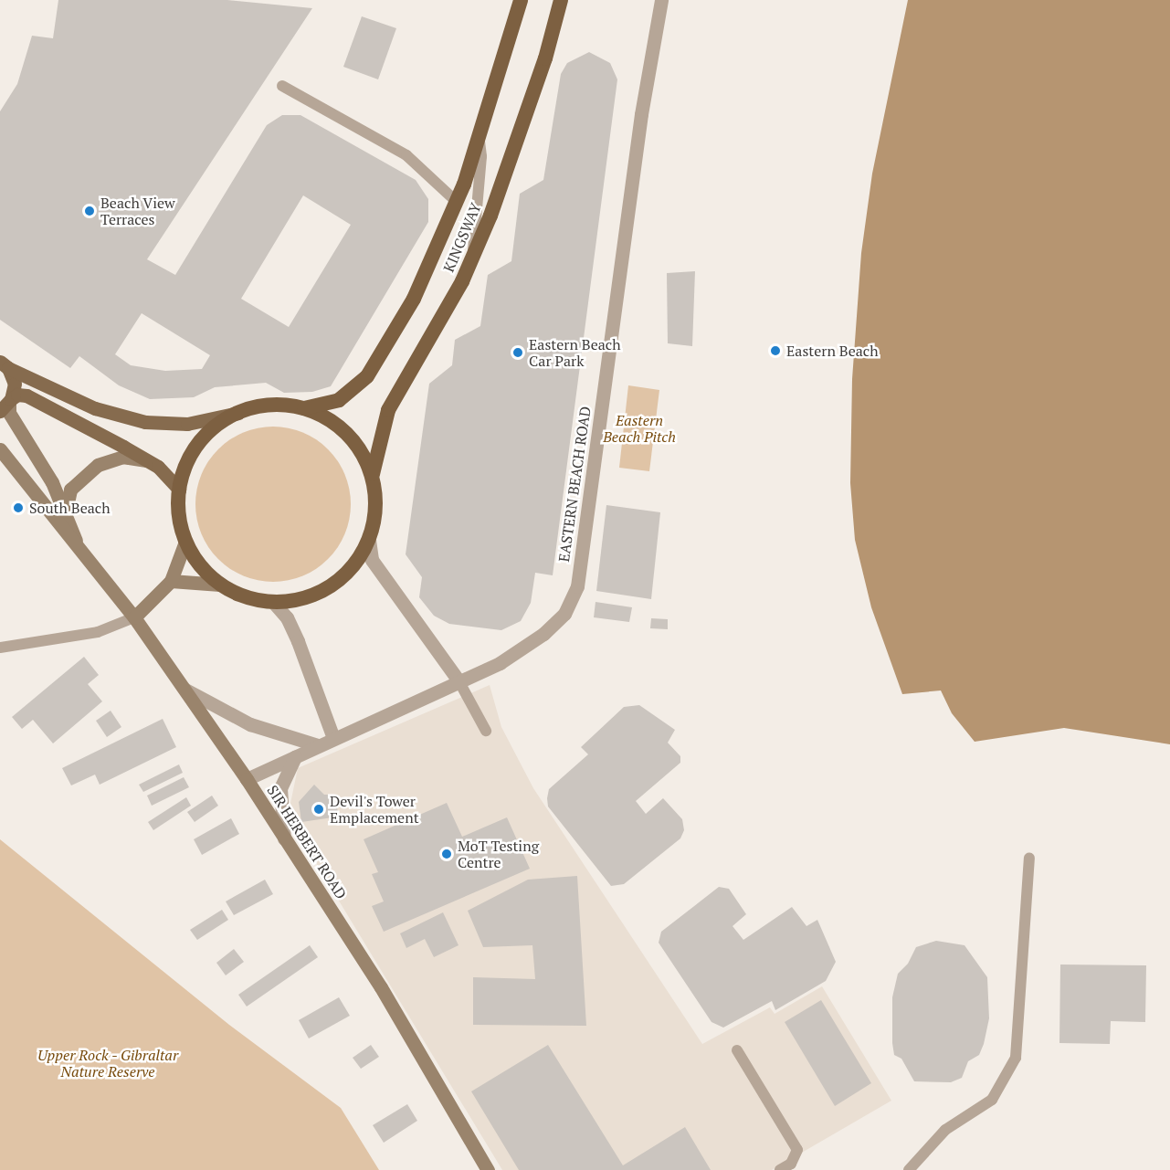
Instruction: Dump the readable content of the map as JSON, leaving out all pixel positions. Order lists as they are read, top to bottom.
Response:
{
  "streets": {
    "highway": ["KINGSWAY"],
    "main road": ["SIR HERBERT ROAD"],
    "street": ["EASTERN BEACH ROAD"]
  },
  "crossings": [
    ["EASTERN BEACH ROAD", "SIR HERBERT ROAD"]
  ],
  "parks": ["Eastern Beach Pitch", "Upper Rock - Gibraltar Nature Reserve"],
  "places": [
    "Beach View Terraces",
    "Eastern Beach",
    "Eastern Beach Car Park",
    "South Beach",
    "Devil's Tower Emplacement",
    "MoT Testing Centre"
  ]
}
